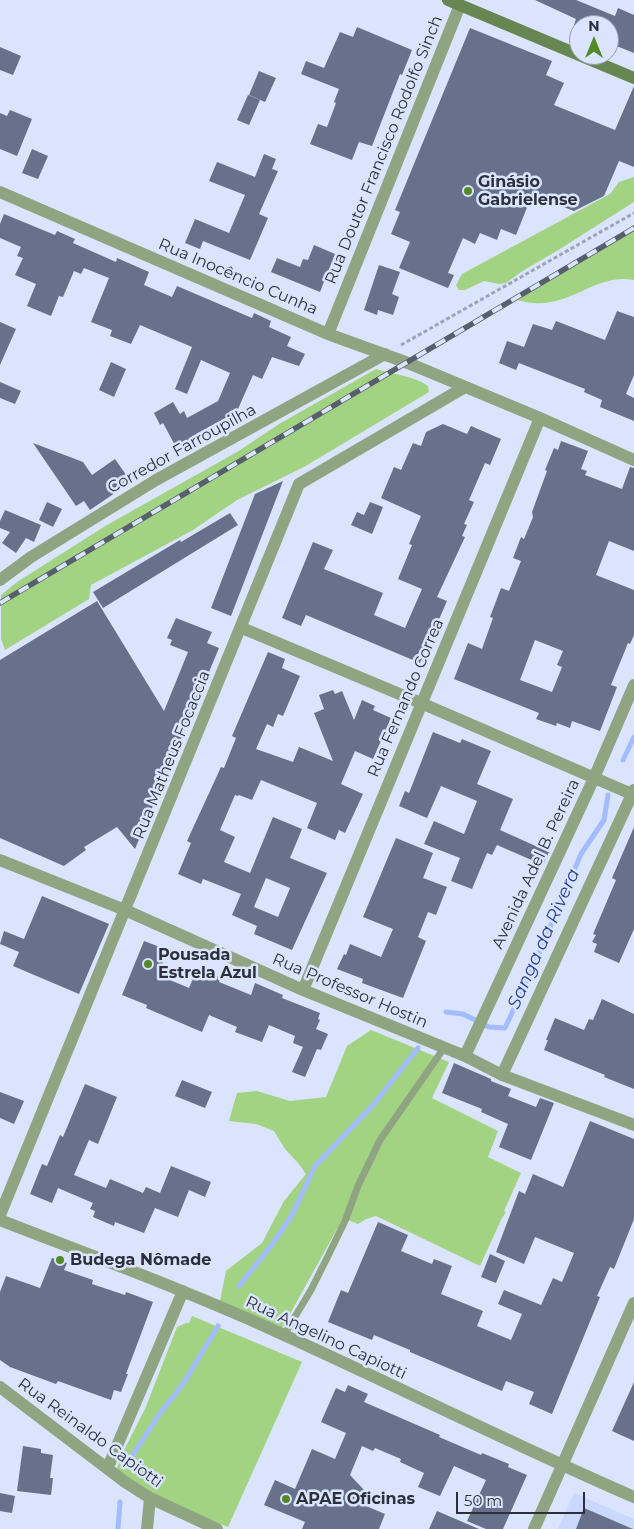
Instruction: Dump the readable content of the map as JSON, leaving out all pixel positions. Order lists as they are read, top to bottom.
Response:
{
  "streets": {
    "street": [
      "Rua Doutor Francisco Rodolfo Sinch",
      "Rua Inocêncio Cunha",
      "Corredor Farroupilha",
      "Rua Fernando Correa",
      "Rua Matheus Focaccia",
      "Avenida Adel B. Pereira",
      "Rua Professor Hostin",
      "Rua Angelino Capiotti",
      "Rua Reinaldo Capiotti"
    ]
  },
  "crossings": [
    ["Rua Doutor Francisco Rodolfo Sinch", "Rua Inocêncio Cunha"],
    ["Rua Inocêncio Cunha", "Corredor Farroupilha"],
    ["Rua Inocêncio Cunha", "Rua Fernando Correa"],
    ["Rua Inocêncio Cunha", "Rua Matheus Focaccia"],
    ["Rua Fernando Correa", "Rua Professor Hostin"],
    ["Rua Matheus Focaccia", "Rua Professor Hostin"],
    ["Avenida Adel B. Pereira", "Rua Professor Hostin"]
  ],
  "water": ["Sanga da Rivera"],
  "places": [
    "Ginásio Gabrielense",
    "Pousada Estrela Azul",
    "Budega Nômade",
    "APAE Oficinas"
  ],
  "scale_bar": "50 m",
  "north": "top"
}
